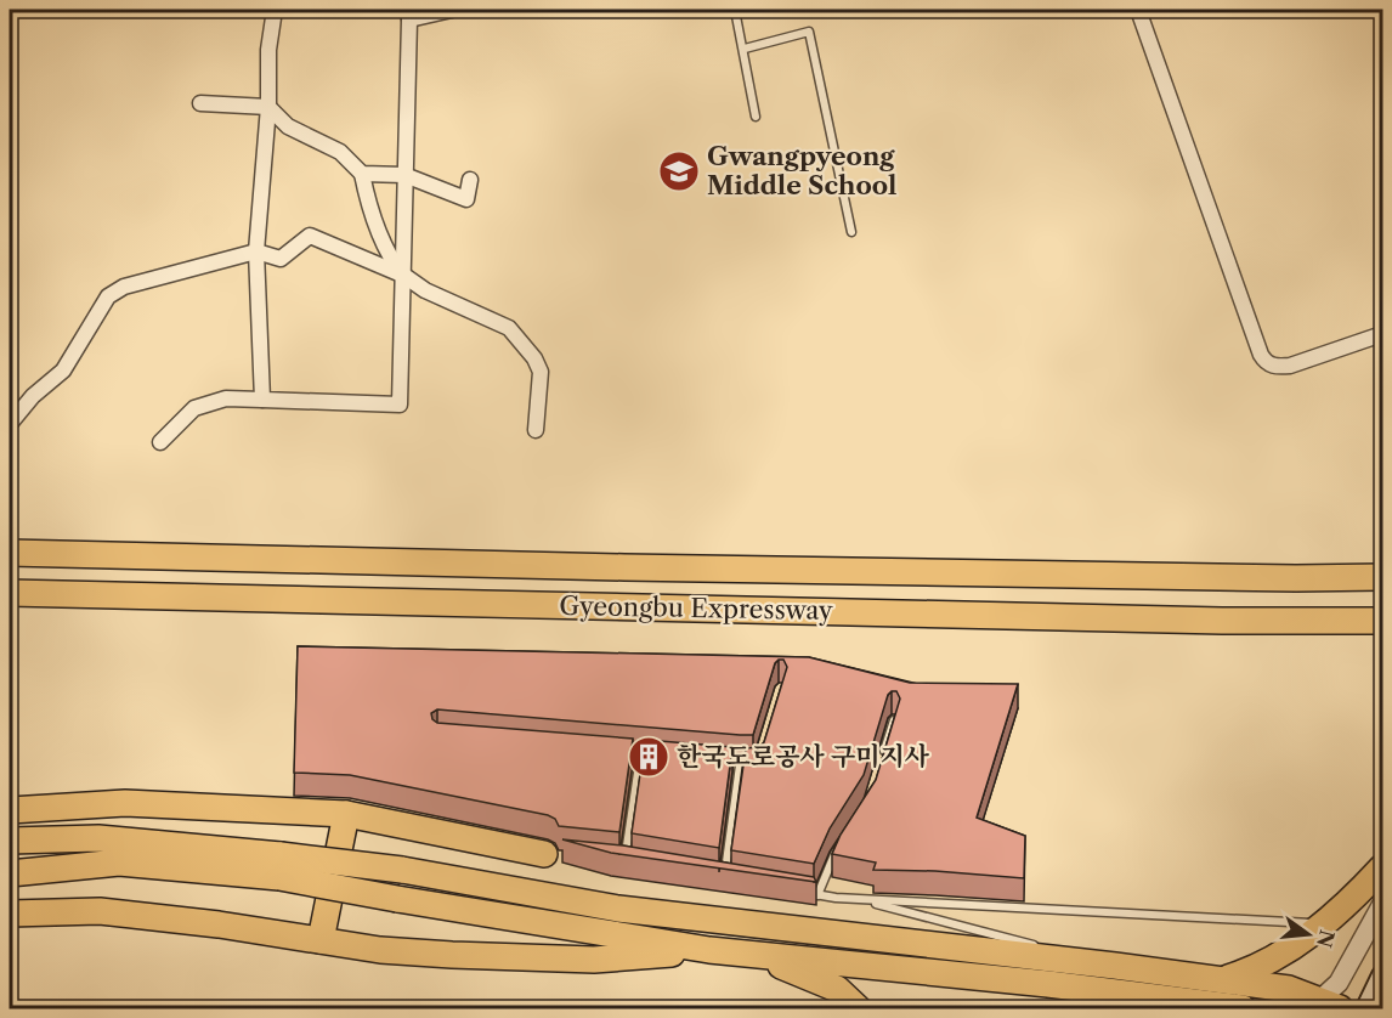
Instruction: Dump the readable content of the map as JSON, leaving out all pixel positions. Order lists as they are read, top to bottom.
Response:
{
  "streets": {
    "highway": ["Gyeongbu Expressway"]
  },
  "places": {
    "school or university": ["Gwangpyeong Middle School"],
    "building": ["한국도로공사 구미지사"]
  },
  "north": "right"
}
